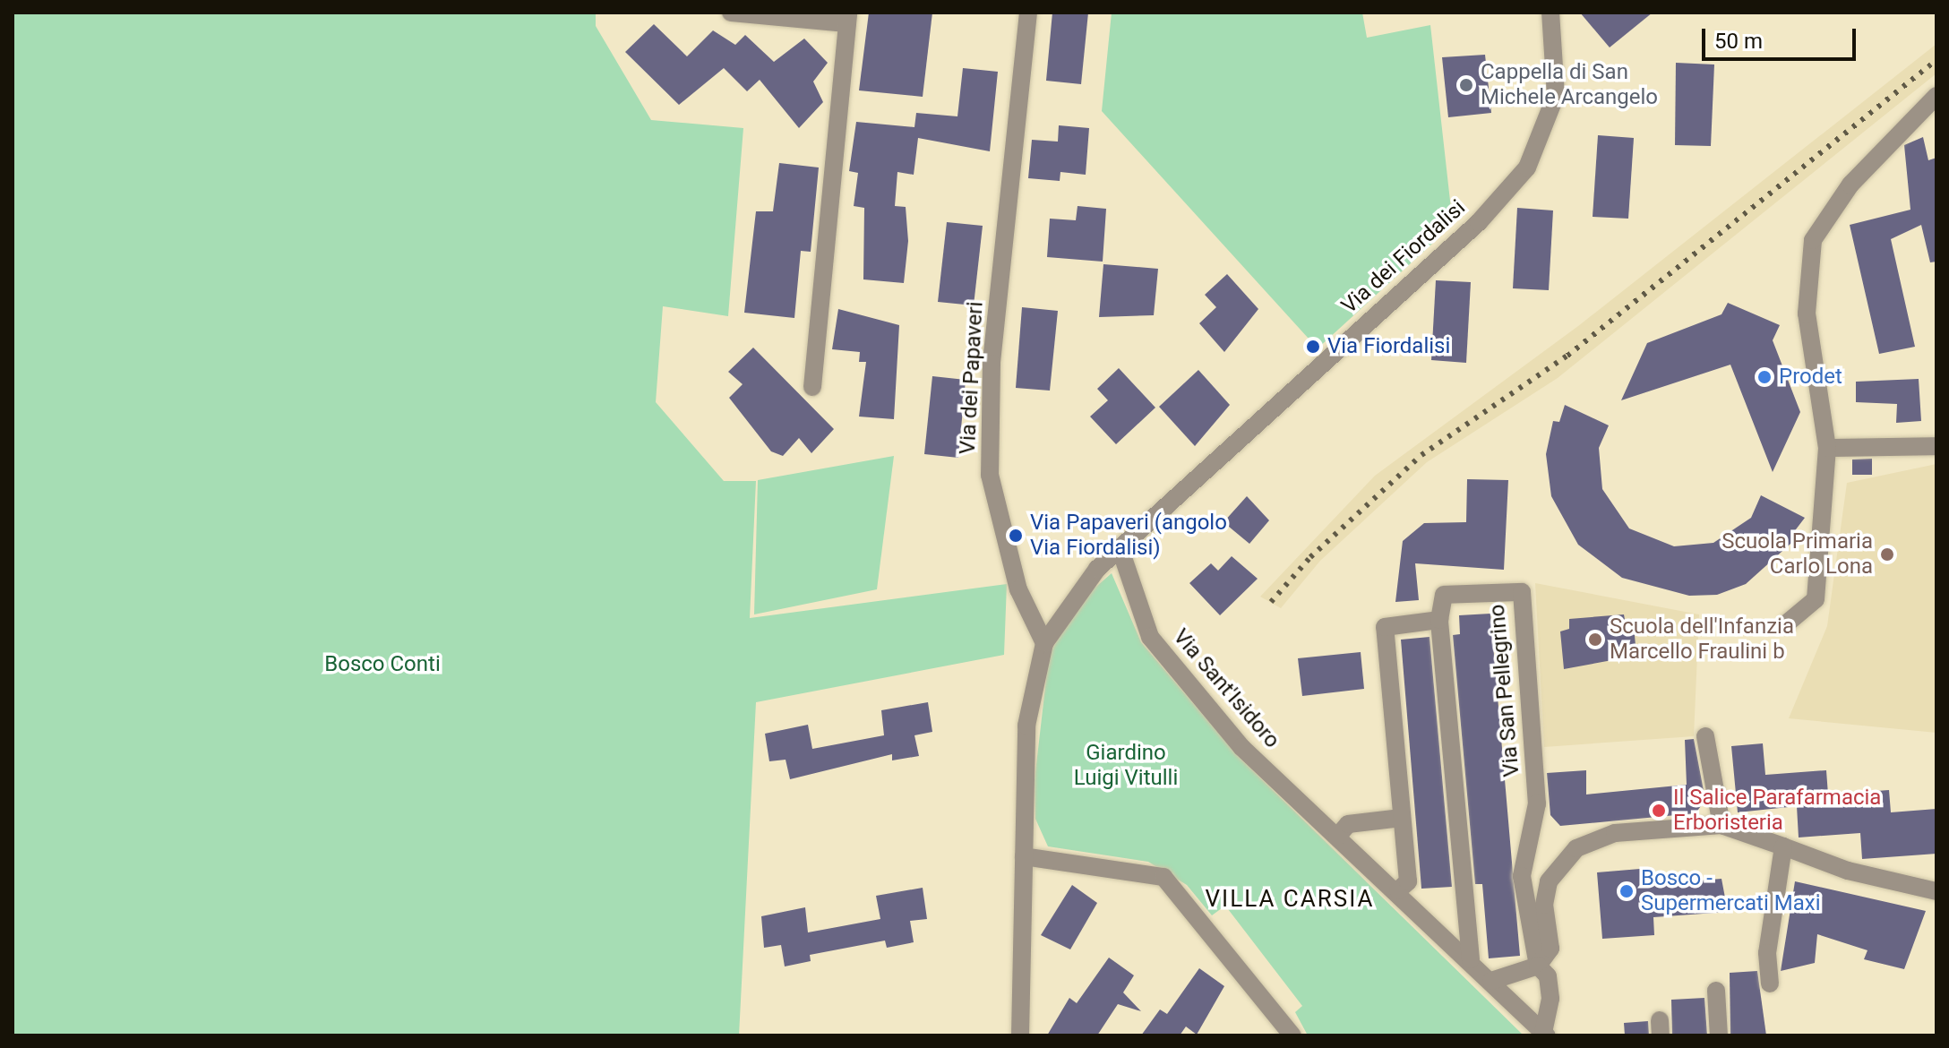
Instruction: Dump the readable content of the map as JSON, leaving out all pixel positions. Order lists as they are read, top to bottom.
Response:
{
  "streets": {
    "street": [
      "Via dei Fiordalisi",
      "Via dei Papaveri",
      "Via Sant'Isidoro",
      "Via San Pellegrino"
    ]
  },
  "crossings": [
    ["Via dei Fiordalisi", "Via dei Papaveri"],
    ["Via dei Fiordalisi", "Via Sant'Isidoro"]
  ],
  "districts": ["VILLA CARSIA"],
  "parks": ["Bosco Conti", "Giardino Luigi Vitulli"],
  "places": [
    "Cappella di San Michele Arcangelo",
    "Via Fiordalisi",
    "Prodet",
    "Via Papaveri (angolo Via Fiordalisi)",
    "Scuola Primaria Carlo Lona",
    "Scuola dell'Infanzia Marcello Fraulini b",
    "Il Salice Parafarmacia Erboristeria",
    "Bosco - Supermercati Maxi"
  ],
  "scale_bar": "50 m"
}
